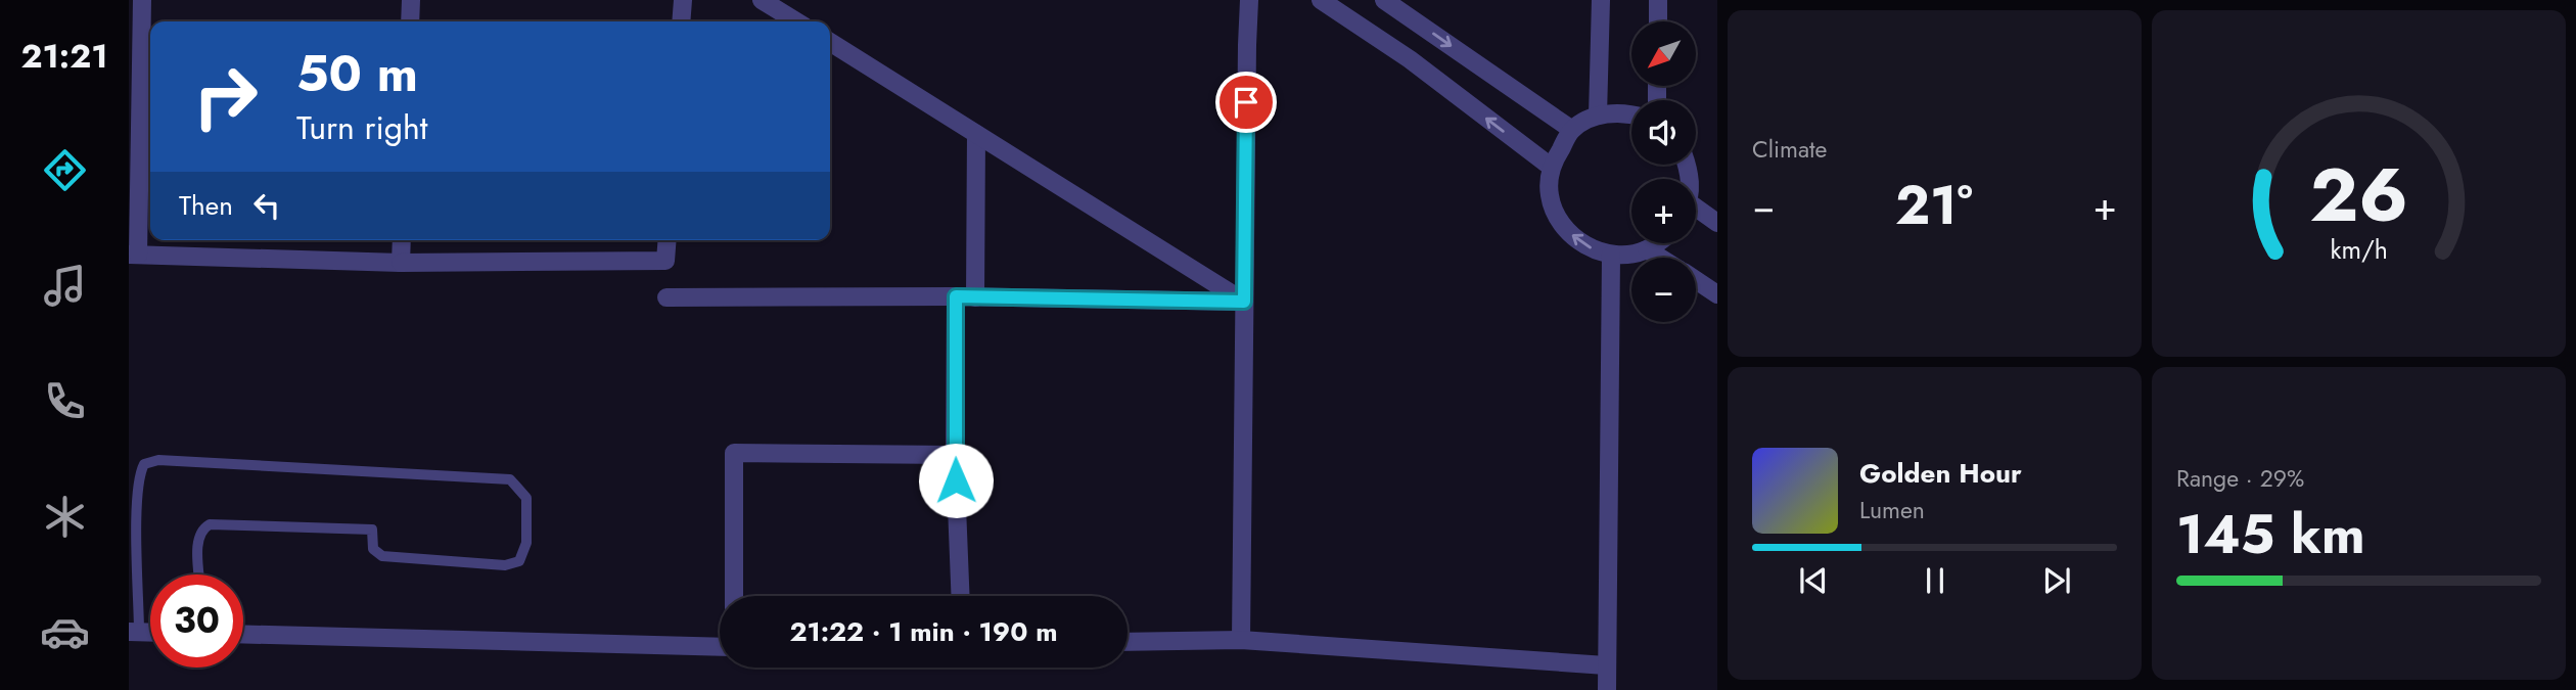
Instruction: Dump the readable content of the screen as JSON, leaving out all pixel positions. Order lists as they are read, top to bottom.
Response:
{
  "north": "bottom left",
  "page": {
    "tabs": "21:21",
    "tile": [
      "Climate",
      ["Range · 29%", "145 km"]
    ],
    "map_buttons": ["+", "−"],
    "turn": ["50 m", "Turn right"],
    "then": "Then",
    "heat": ["−", "21°", "+"],
    "song": ["Golden Hour", "Lumen"],
    "limit": "30",
    "trip": "21:22 · 1 min · 190 m",
    "gauge": ["26", "km/h"]
  }
}
